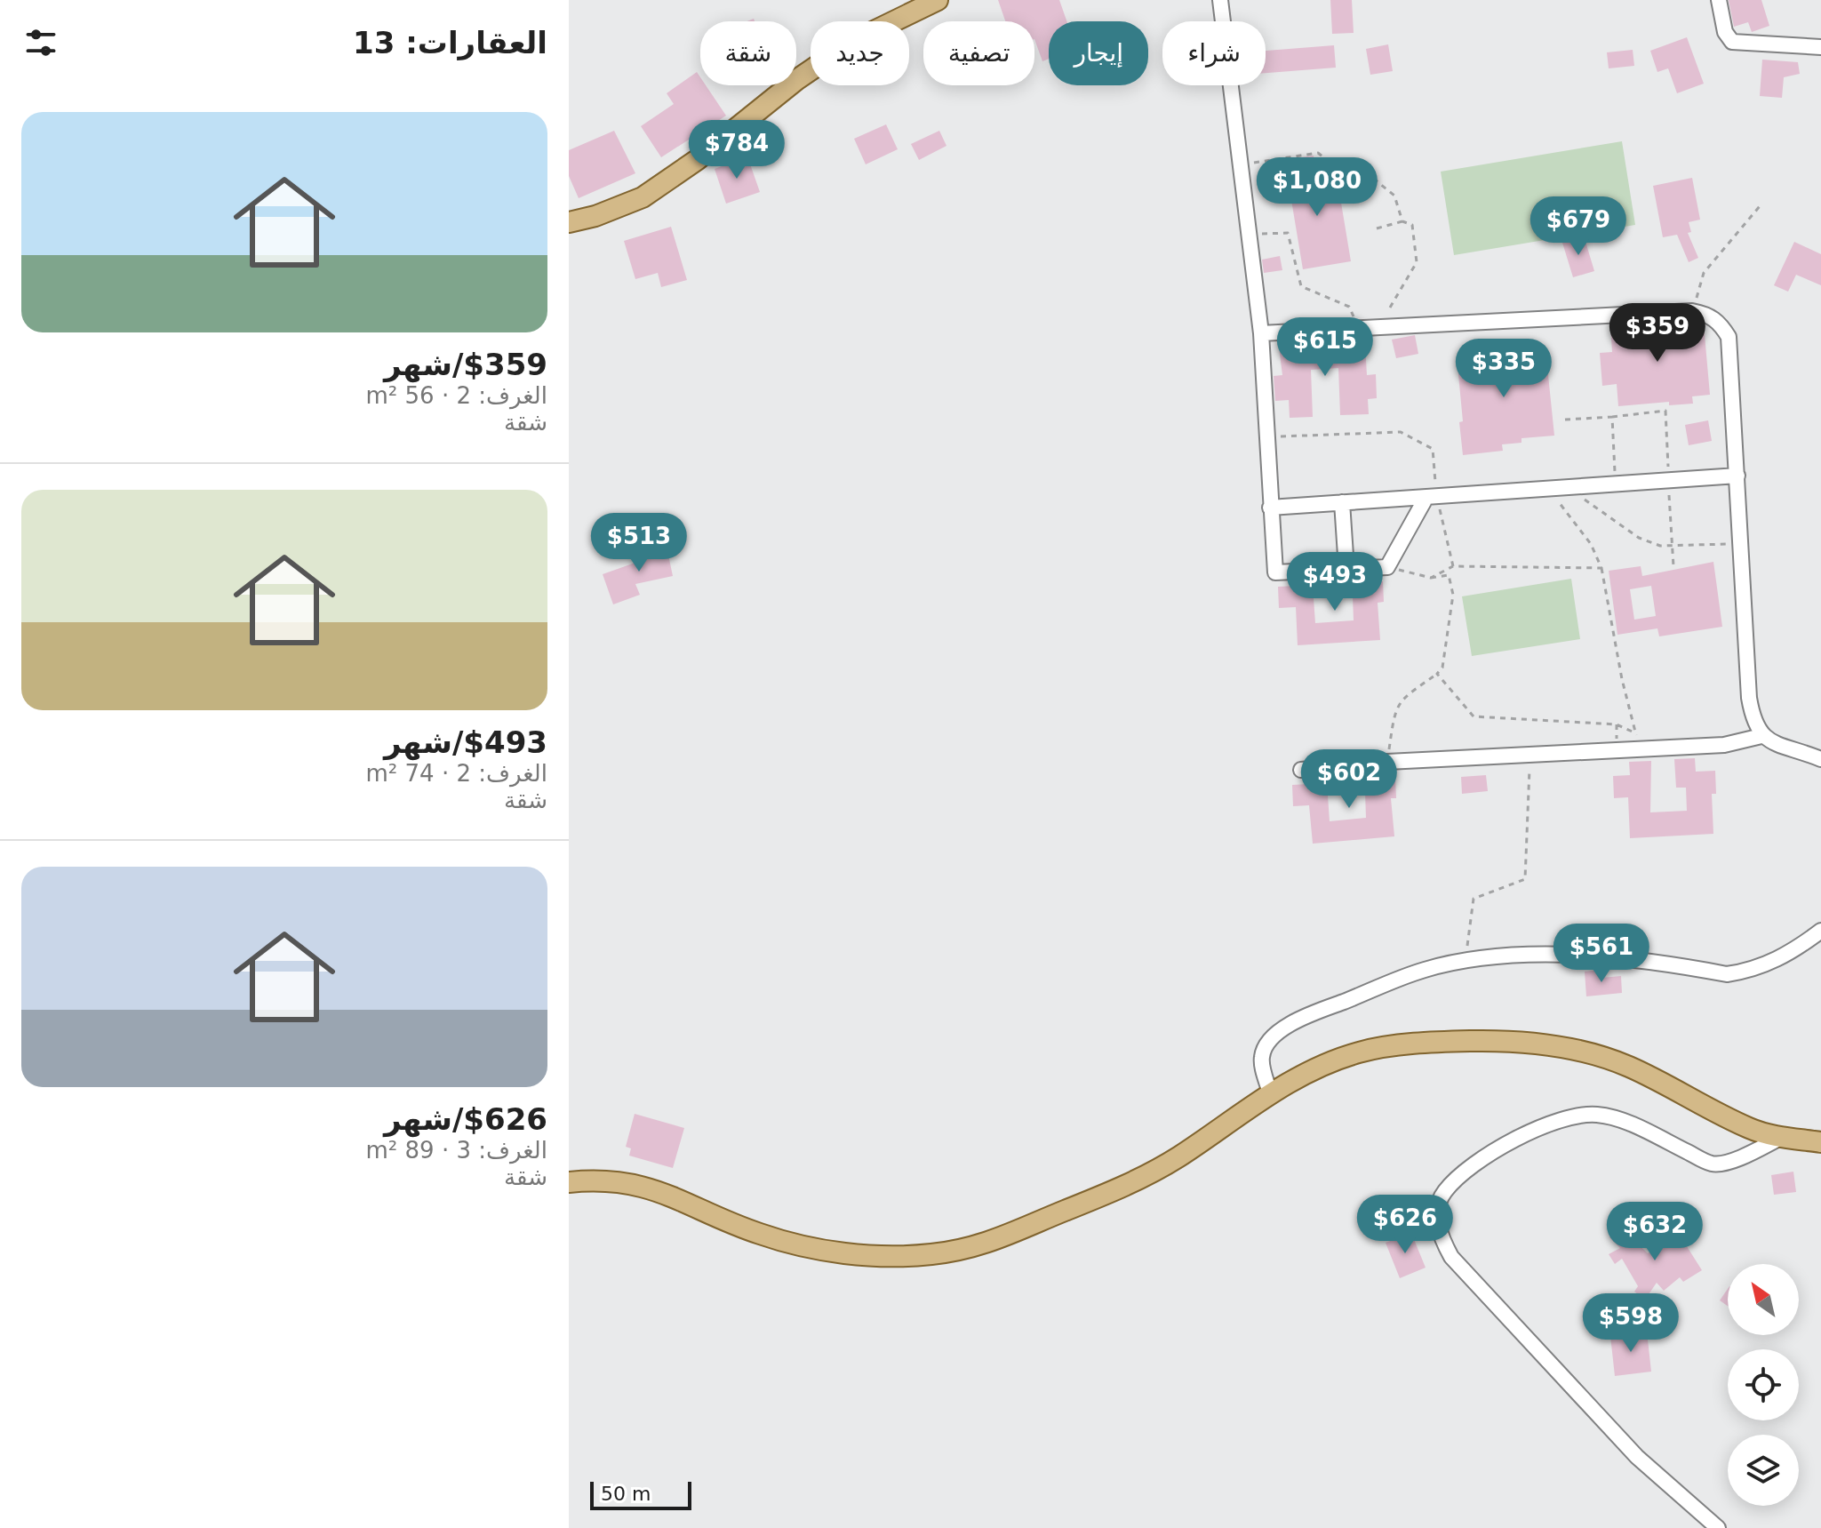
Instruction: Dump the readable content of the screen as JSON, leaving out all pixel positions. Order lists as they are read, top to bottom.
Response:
{
  "scale_bar": "50 m",
  "north": "top left",
  "page": {
    "heading": "العقارات: 13",
    "chip": [
      "شراء",
      "إيجار",
      "تصفية",
      "جديد",
      "شقة"
    ],
    "list": [
      {
        "name": "$359/شهر",
        "note": "الغرف: 2 · 56 m² · شقة"
      },
      {
        "name": "$493/شهر",
        "note": "الغرف: 2 · 74 m² · شقة"
      },
      {
        "name": "$626/شهر",
        "note": "الغرف: 3 · 89 m² · شقة"
      }
    ],
    "price": [
      "$784",
      "$1,080",
      "$679",
      "$359",
      "$615",
      "$335",
      "$513",
      "$493",
      "$602",
      "$561",
      "$626",
      "$632",
      "$598"
    ],
    "scale": "50 m"
  }
}
